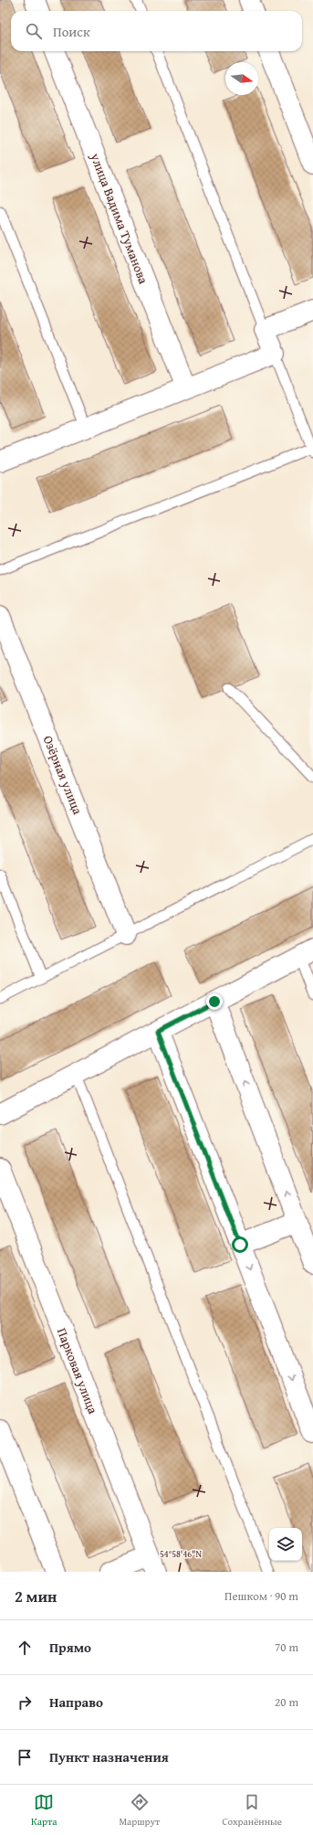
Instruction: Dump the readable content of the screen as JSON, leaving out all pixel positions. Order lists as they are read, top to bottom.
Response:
{
  "streets": {
    "street": ["улица Вадима Туманова", "Озёрная улица", "Парковая улица"]
  },
  "north": "right",
  "page": {
    "search": "Поиск",
    "heading": ["2 мин", "Пешком · 90 m"],
    "list": [
      ["Прямо", "70 m"],
      ["Направо", "20 m"],
      "Пункт назначения"
    ],
    "nav": ["Карта", "Маршрут", "Сохранённые"]
  },
  "coordinates": ["54°58'46\"N"]
}
